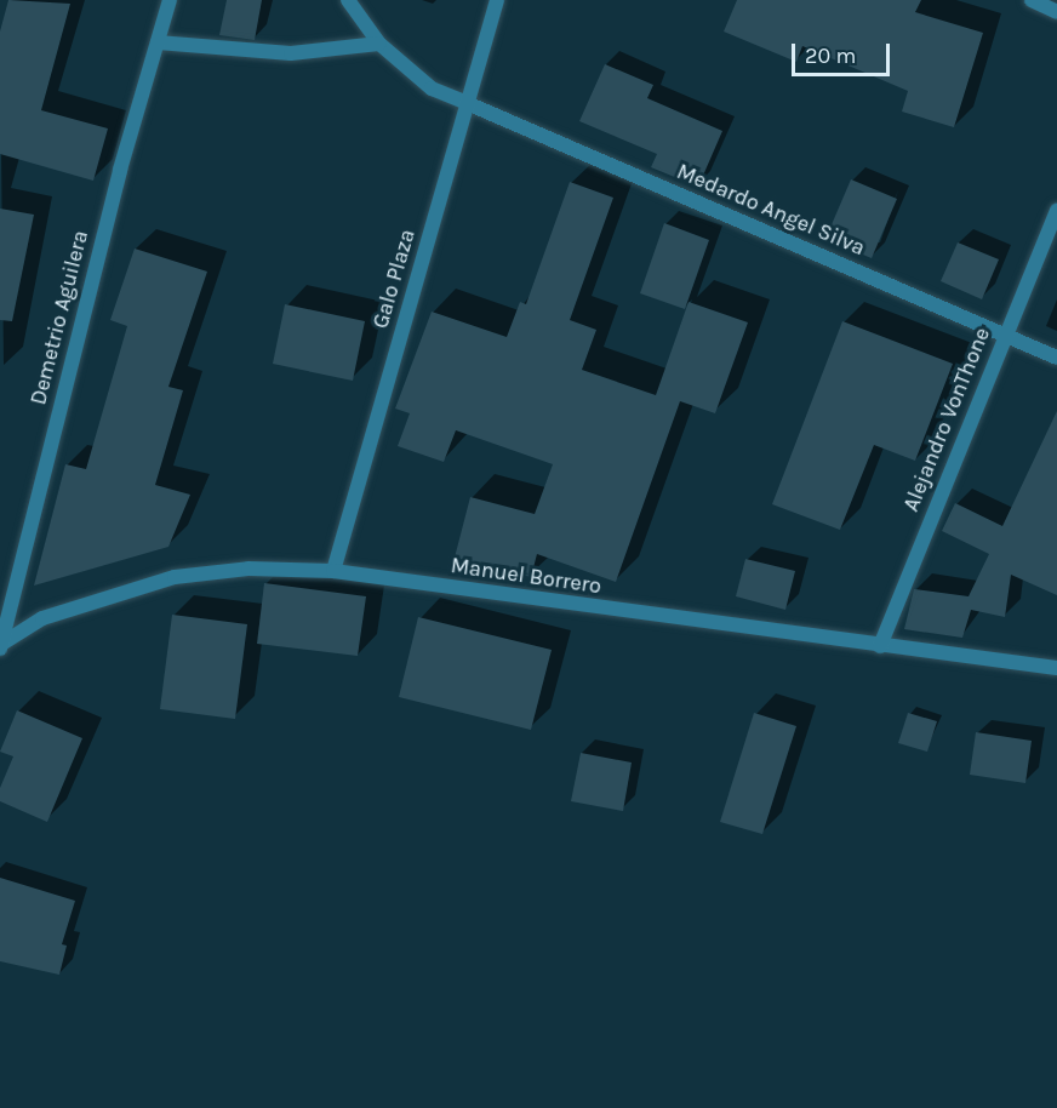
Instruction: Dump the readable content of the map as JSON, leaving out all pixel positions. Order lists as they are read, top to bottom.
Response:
{
  "streets": {
    "street": [
      "Medardo Angel Silva",
      "Galo Plaza",
      "Demetrio Aguilera",
      "Alejandro VonThone",
      "Manuel Borrero"
    ]
  },
  "crossings": [
    ["Medardo Angel Silva", "Galo Plaza"],
    ["Medardo Angel Silva", "Alejandro VonThone"],
    ["Galo Plaza", "Manuel Borrero"],
    ["Demetrio Aguilera", "Manuel Borrero"],
    ["Alejandro VonThone", "Manuel Borrero"]
  ],
  "scale_bar": "20 m"
}
